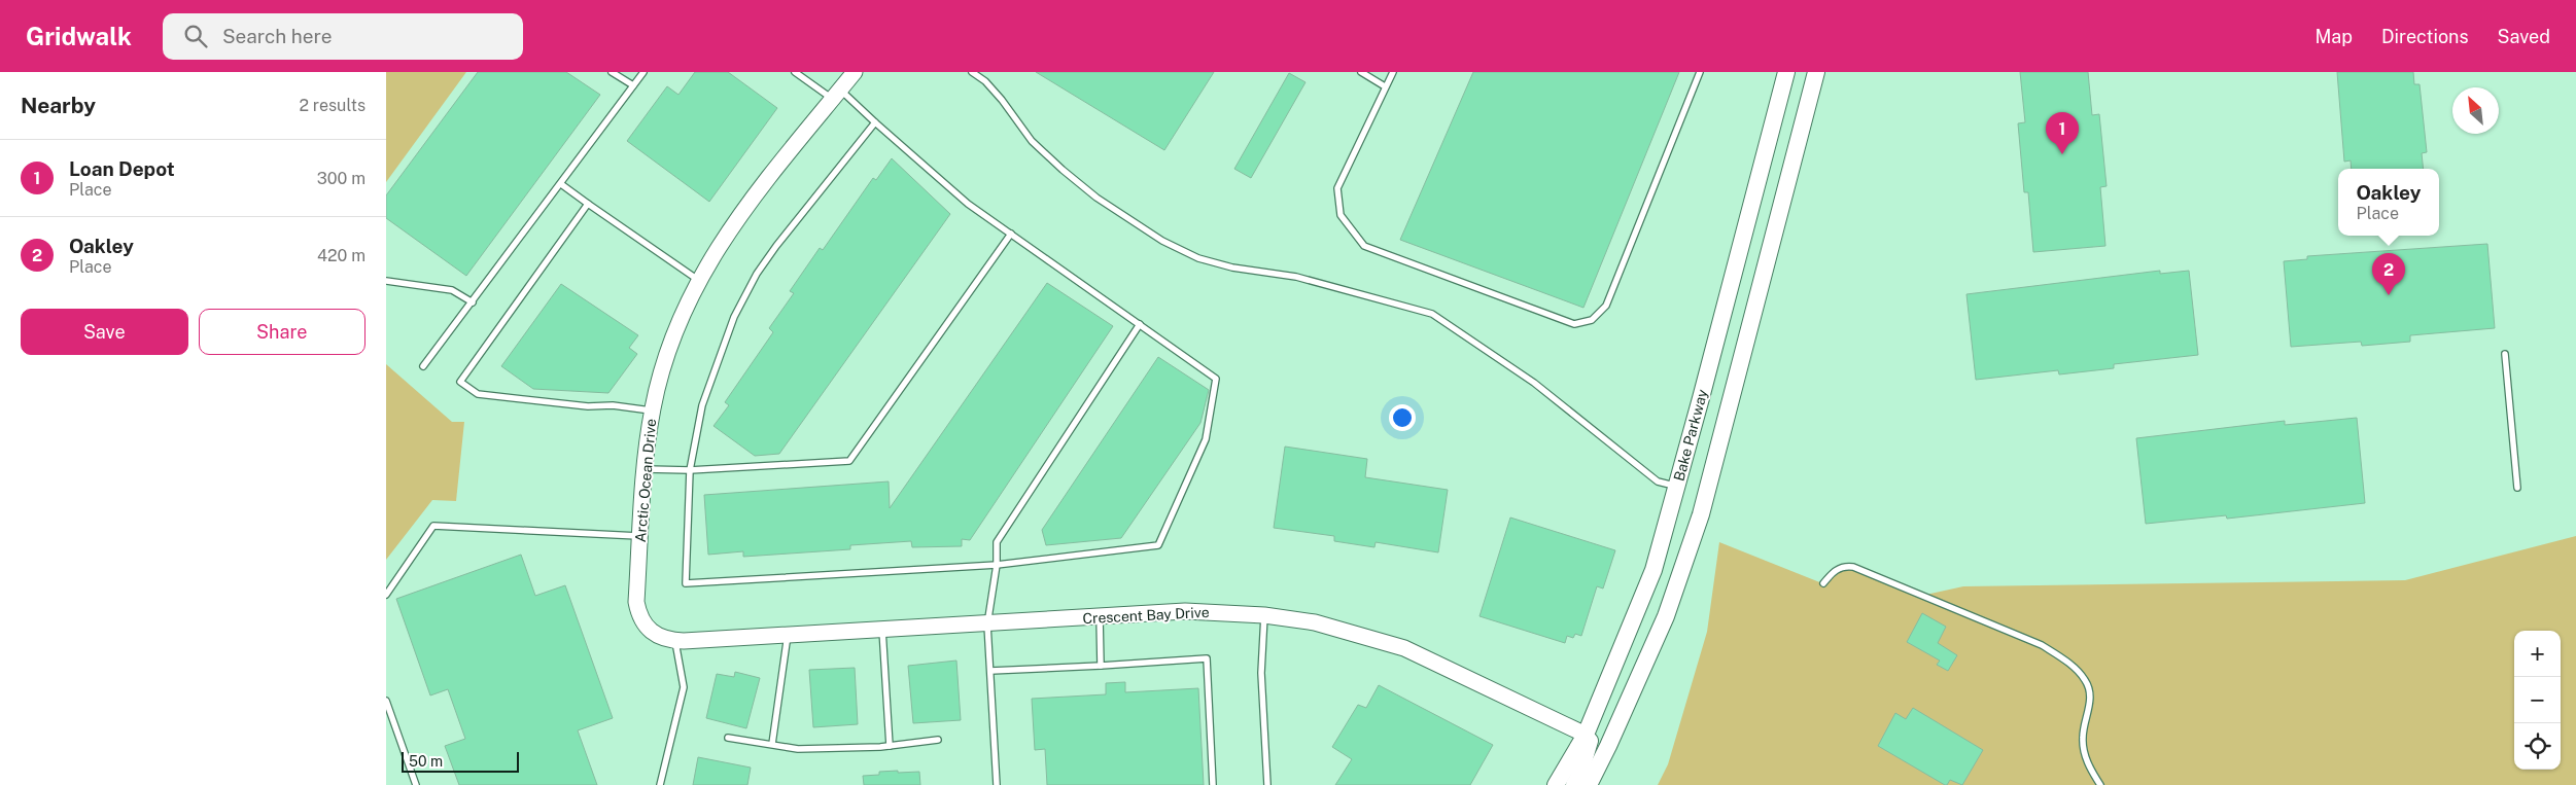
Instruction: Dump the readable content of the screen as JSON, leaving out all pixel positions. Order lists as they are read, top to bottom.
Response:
{
  "streets": {
    "main road": ["Bake Parkway"],
    "street": ["Arctic Ocean Drive", "Crescent Bay Drive"]
  },
  "crossings": [
    ["Bake Parkway", "Crescent Bay Drive"],
    ["Arctic Ocean Drive", "Crescent Bay Drive"]
  ],
  "scale_bar": "50 m",
  "north": "top left",
  "page": {
    "header": "Gridwalk",
    "search": "Search here",
    "nav": ["Map", "Directions", "Saved"],
    "heading": ["Nearby", "2 results"],
    "pins": ["1", "2"],
    "list": [
      {
        "mark": "1",
        "name": "Loan Depot",
        "note": "Place",
        "value": "300 m"
      },
      {
        "mark": "2",
        "name": "Oakley",
        "note": "Place",
        "value": "420 m"
      }
    ],
    "popup": ["Oakley", "Place"],
    "buttons": ["Save", "Share"],
    "map_buttons": ["+", "−"],
    "scale": "50 m"
  }
}
